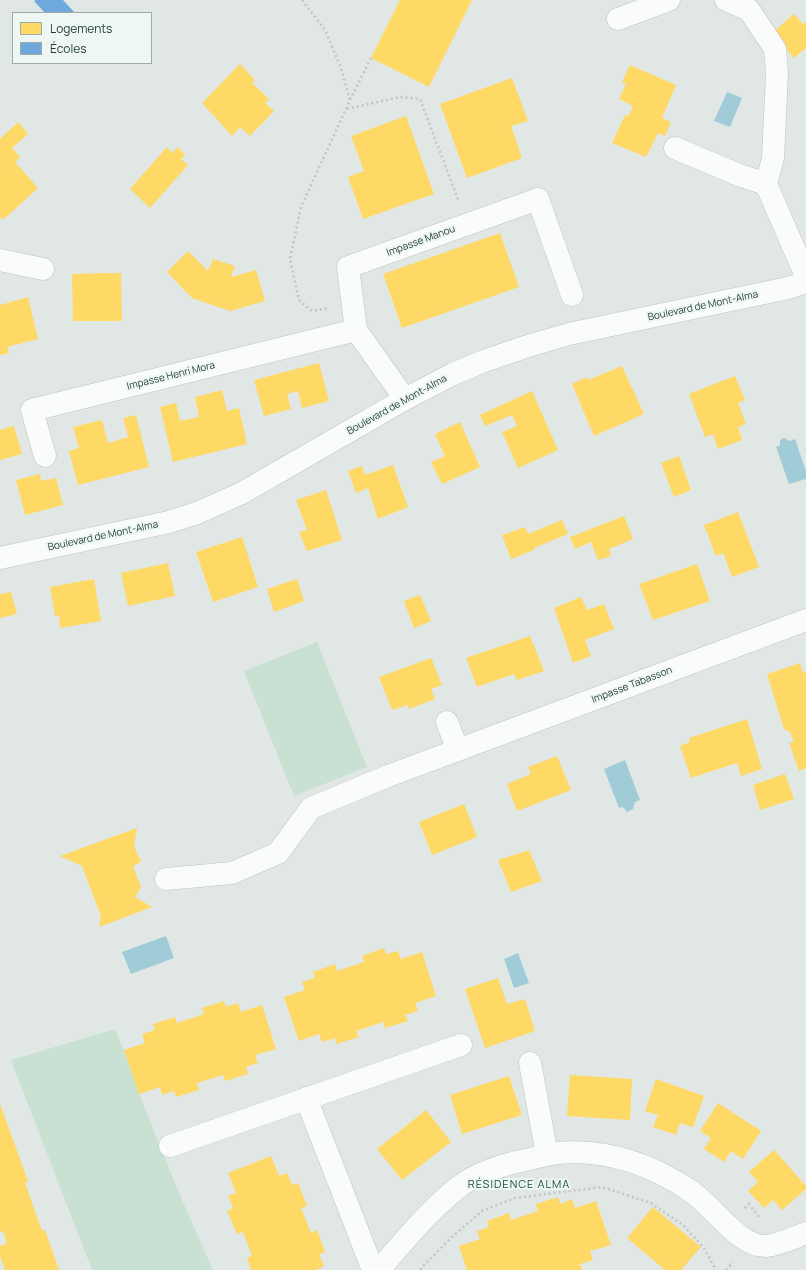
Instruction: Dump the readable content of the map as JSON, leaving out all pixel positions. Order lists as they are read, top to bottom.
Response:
{
  "streets": {
    "street": [
      "Impasse Manou",
      "Boulevard de Mont-Alma",
      "Impasse Henri Mora",
      "Impasse Tabasson"
    ]
  },
  "crossings": [
    ["Impasse Manou", "Boulevard de Mont-Alma"],
    ["Impasse Manou", "Impasse Henri Mora"]
  ],
  "districts": ["RÉSIDENCE ALMA"],
  "legend": ["Logements", "Écoles"]
}
